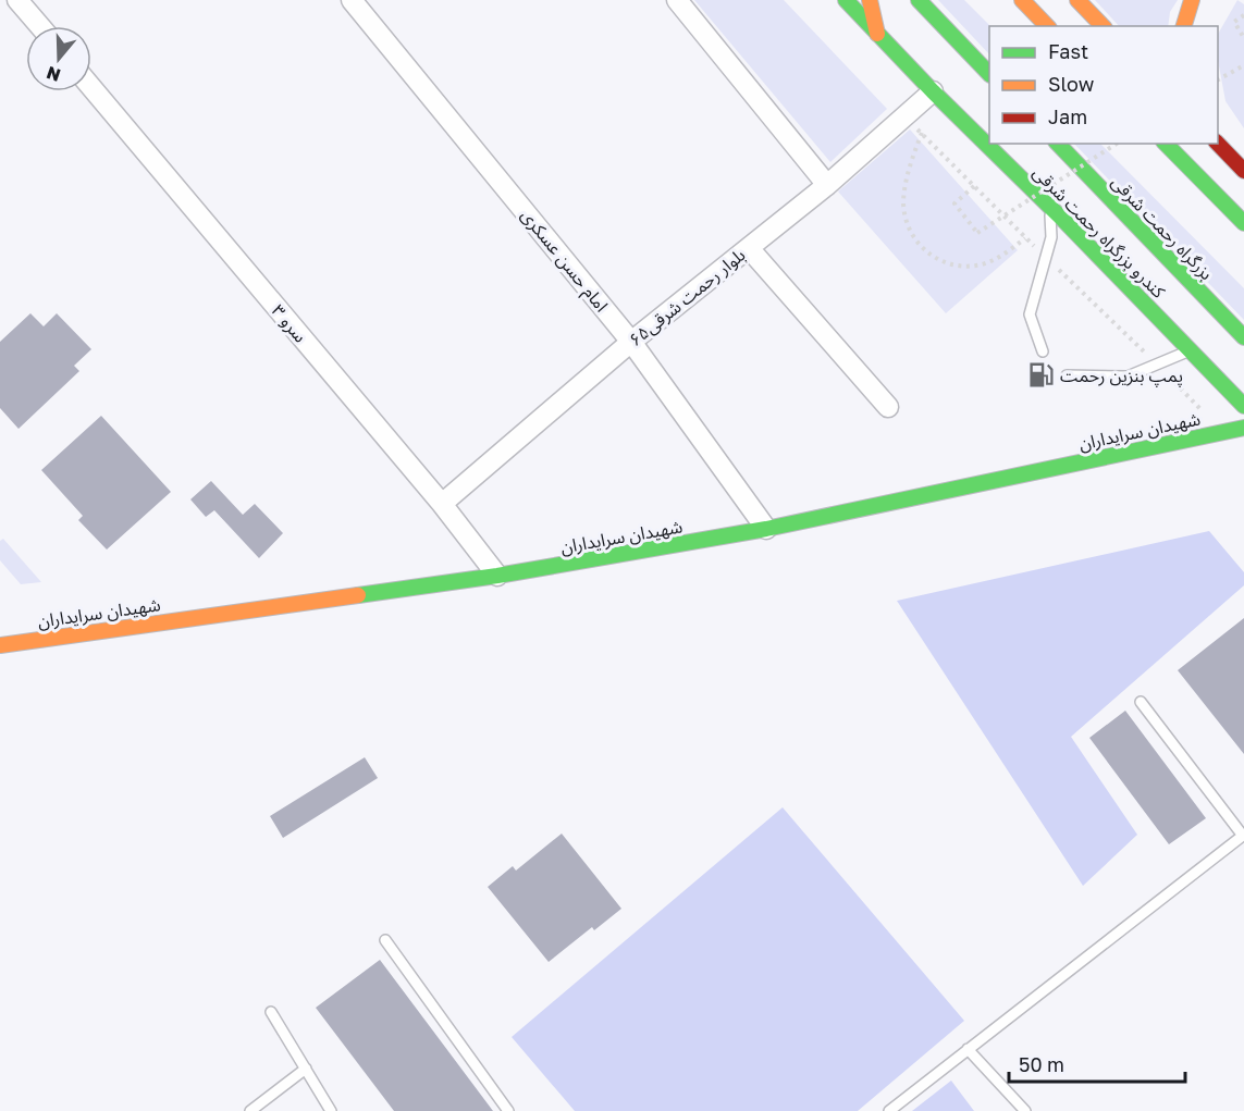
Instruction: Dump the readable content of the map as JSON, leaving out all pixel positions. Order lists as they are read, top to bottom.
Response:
{
  "streets": {
    "main road": ["بزرگراه رحمت شرقی", "کندرو بزرگراه رحمت شرقی", "شهیدان سرایداران"],
    "street": ["امام حسن عسکری", "بلوار رحمت شرقی۶۵", "سرو ۳"]
  },
  "crossings": [
    ["کندرو بزرگراه رحمت شرقی", "بلوار رحمت شرقی۶۵"],
    ["امام حسن عسکری", "بلوار رحمت شرقی۶۵"],
    ["امام حسن عسکری", "شهیدان سرایداران"],
    ["بلوار رحمت شرقی۶۵", "سرو ۳"],
    ["سرو ۳", "شهیدان سرایداران"]
  ],
  "places": {
    "fuel station": ["پمپ بنزین رحمت"]
  },
  "legend": ["Fast", "Slow", "Jam"],
  "scale_bar": "50 m",
  "north": "bottom"
}
